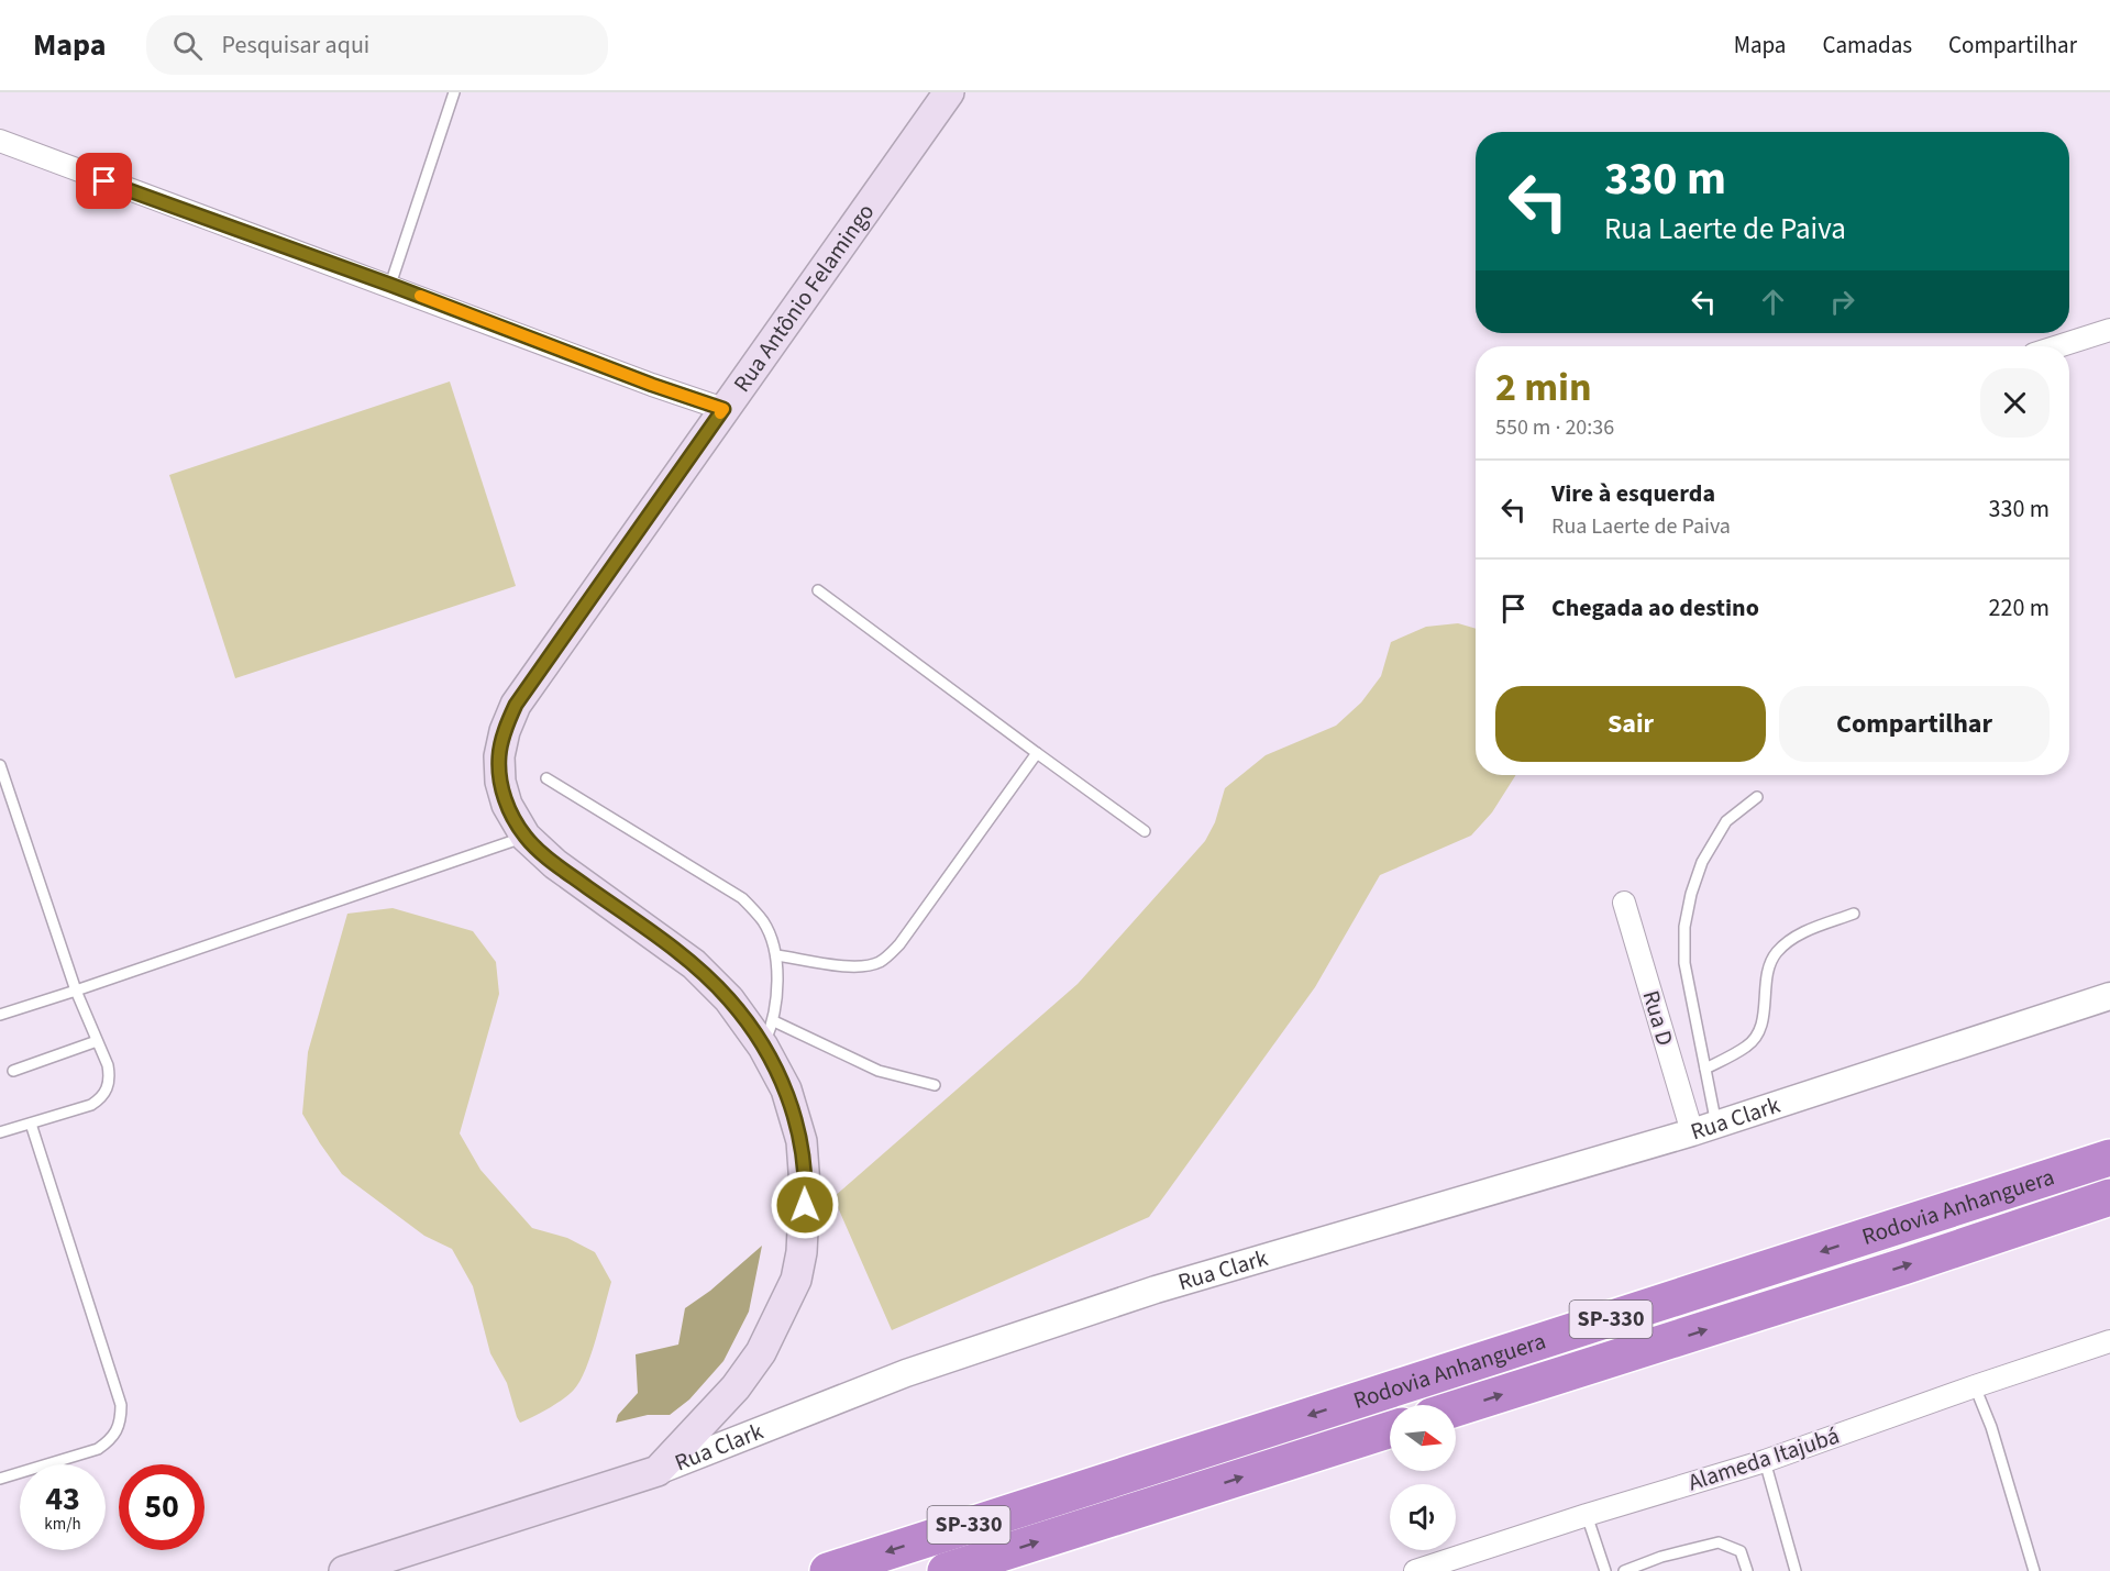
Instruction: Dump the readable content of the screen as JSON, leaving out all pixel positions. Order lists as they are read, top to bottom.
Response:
{
  "streets": {
    "highway": ["Rodovia Anhanguera", "SP-330"],
    "main road": ["Rua Antônio Felamingo", "Rua Clark"],
    "street": ["Rua D", "Alameda Itajubá"]
  },
  "crossings": [
    ["Rua Antônio Felamingo", "Rua Clark"],
    ["Rua D", "Rua Clark"]
  ],
  "north": "right",
  "page": {
    "header": "Mapa",
    "search": "Pesquisar aqui",
    "nav": ["Mapa", "Camadas", "Compartilhar"],
    "turn": ["330 m", "Rua Laerte de Paiva"],
    "heading": ["2 min", "550 m · 20:36"],
    "list": [
      {
        "name": "Vire à esquerda",
        "note": "Rua Laerte de Paiva",
        "value": "330 m"
      },
      {
        "name": "Chegada ao destino",
        "value": "220 m"
      }
    ],
    "buttons": ["Sair", "Compartilhar"],
    "speed": "43 km/h",
    "limit": "50"
  }
}
